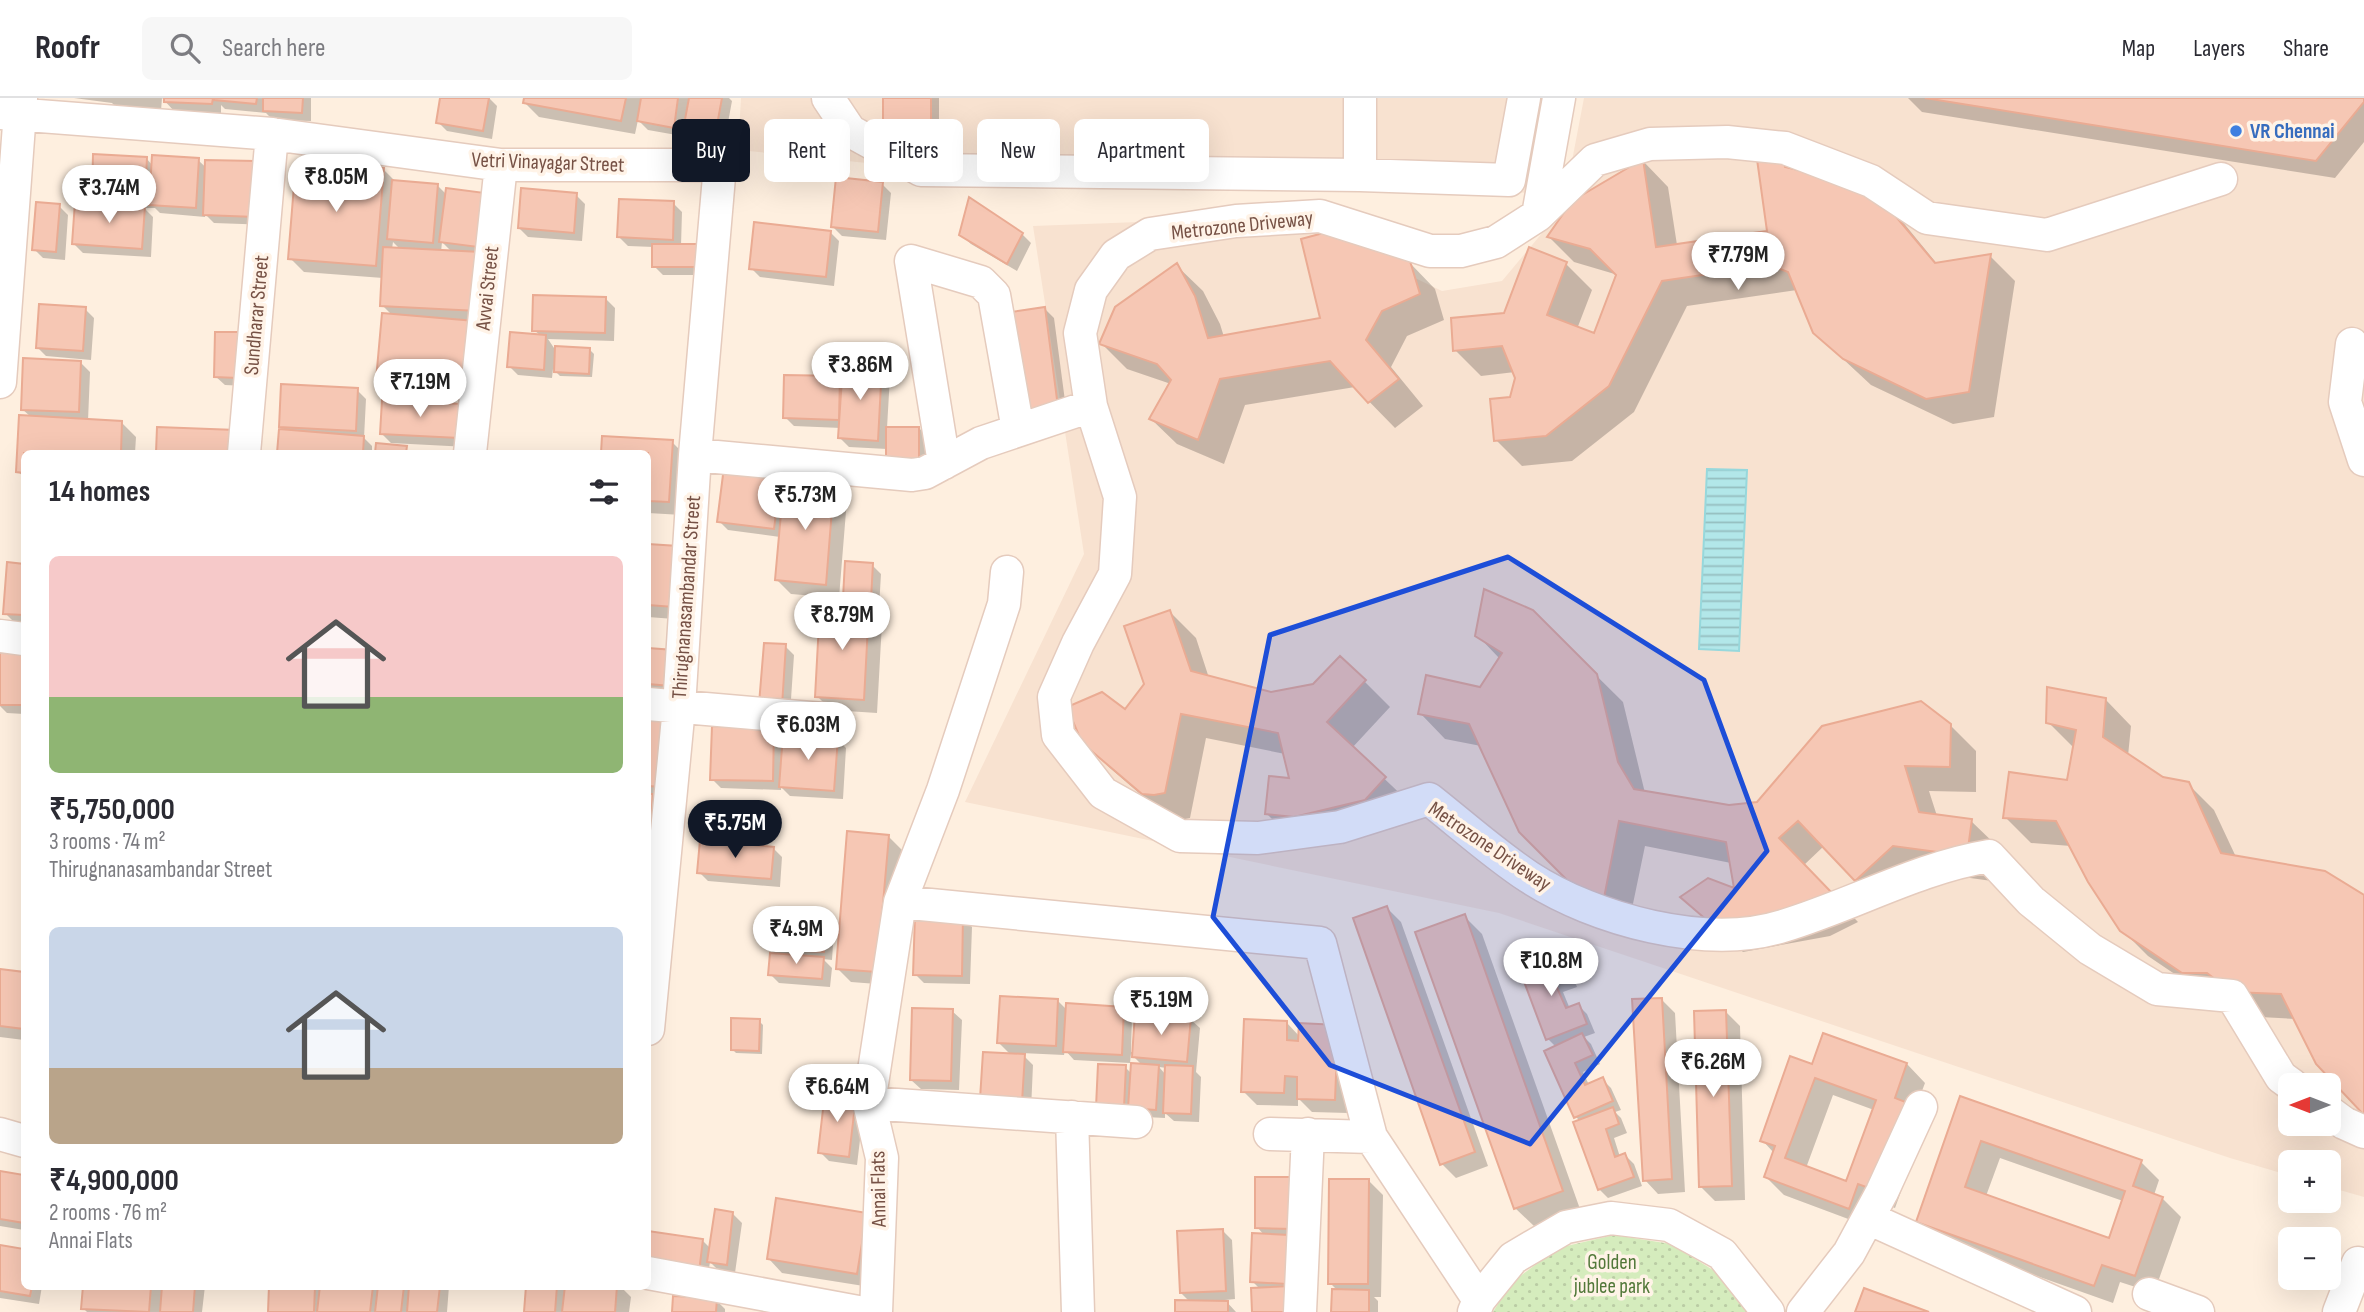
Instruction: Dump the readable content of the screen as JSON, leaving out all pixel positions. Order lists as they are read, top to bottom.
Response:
{
  "streets": {
    "street": [
      "Vetri Vinayagar Street",
      "Metrozone Driveway",
      "Avvai Street",
      "Sundharar Street",
      "Thirugnanasambandar Street",
      "Annai Flats"
    ]
  },
  "crossings": [
    ["Vetri Vinayagar Street", "Avvai Street"],
    ["Vetri Vinayagar Street", "Sundharar Street"]
  ],
  "parks": ["Golden jublee park"],
  "places": ["VR Chennai"],
  "north": "left",
  "page": {
    "header": "Roofr",
    "search": "Search here",
    "nav": ["Map", "Layers", "Share"],
    "chip": [
      "Buy",
      "Rent",
      "Filters",
      "New",
      "Apartment"
    ],
    "price": [
      "₹8.05M",
      "₹3.74M",
      "₹7.79M",
      "₹3.86M",
      "₹7.19M",
      "₹5.73M",
      "₹8.79M",
      "₹6.03M",
      "₹5.75M",
      "₹4.9M",
      "₹10.8M",
      "₹5.19M",
      "₹6.26M",
      "₹6.64M"
    ],
    "heading": "14 homes",
    "list": [
      {
        "name": "₹5,750,000",
        "note": "3 rooms · 74 m² · Thirugnanasambandar Street"
      },
      {
        "name": "₹4,900,000",
        "note": "2 rooms · 76 m² · Annai Flats"
      }
    ],
    "map_buttons": ["+", "−"]
  }
}
